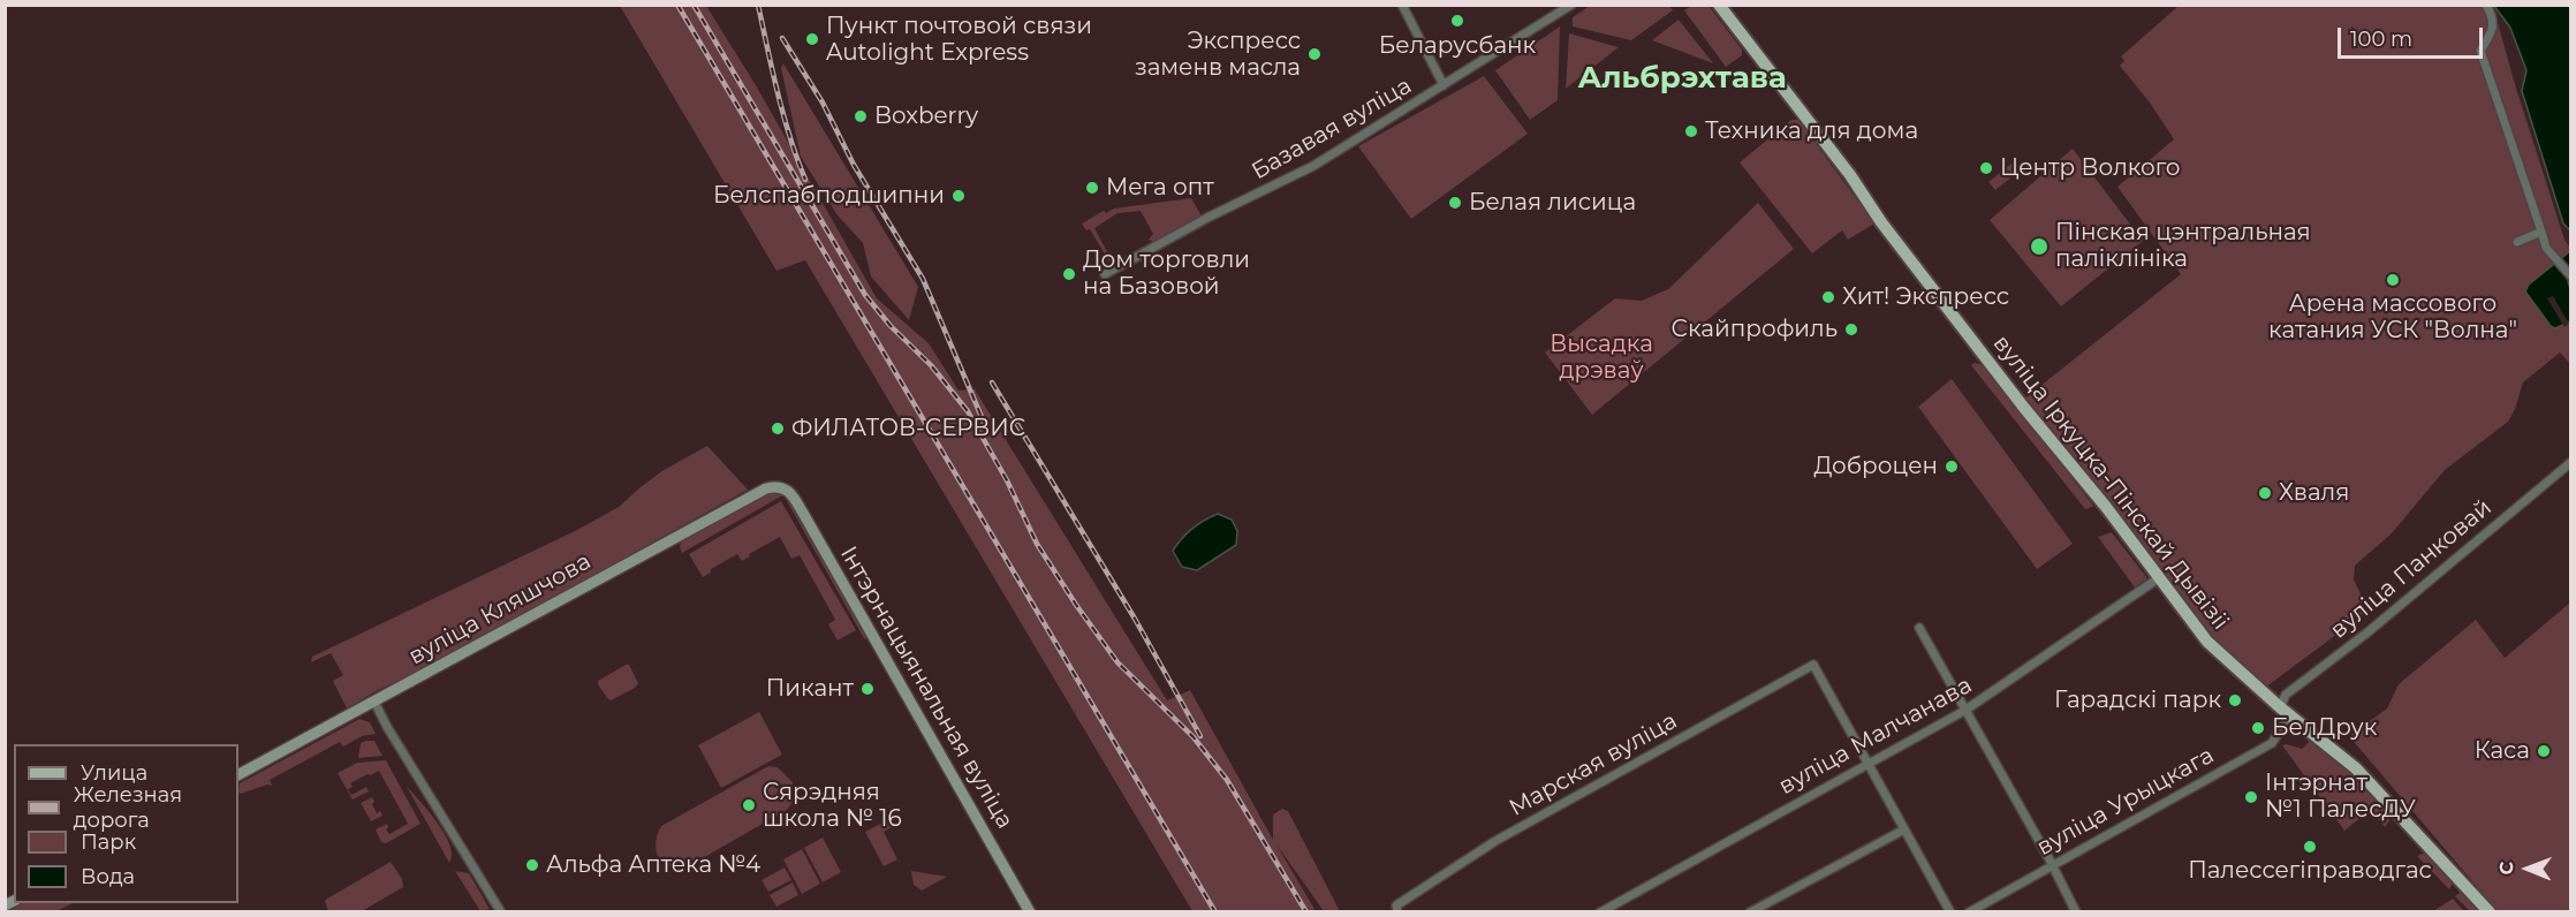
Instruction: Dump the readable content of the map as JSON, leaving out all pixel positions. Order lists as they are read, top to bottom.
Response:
{
  "streets": {
    "main road": ["вуліца Іркуцка-Пінскай Дывізіі"],
    "street": [
      "Базавая вуліца",
      "вуліца Панковай",
      "вуліца Кляшчова",
      "Інтэрнацыянальная вуліца",
      "вуліца Малчанава",
      "Марская вуліца",
      "вуліца Урыцкага"
    ]
  },
  "crossings": [
    ["вуліца Іркуцка-Пінскай Дывізіі", "вуліца Панковай"],
    ["вуліца Іркуцка-Пінскай Дывізіі", "вуліца Малчанава"],
    ["вуліца Іркуцка-Пінскай Дывізіі", "вуліца Урыцкага"],
    ["вуліца Панковай", "вуліца Урыцкага"],
    ["вуліца Кляшчова", "Інтэрнацыянальная вуліца"],
    ["вуліца Малчанава", "Марская вуліца"]
  ],
  "districts": ["Альбрэхтава"],
  "parks": ["Высадка дрэваў"],
  "places": [
    "Беларусбанк",
    "Пункт почтовой связи Autolight Express",
    "Экспресс заменв масла",
    "Boxberry",
    "Техника для дома",
    "Центр Волкого",
    "Мега опт",
    "Белспабподшипни",
    "Белая лисица",
    "Пінская цэнтральная паліклініка",
    "Дом торговли на Базовой",
    "Арена массового катания УСК \"Волна\"",
    "Хит! Экспресс",
    "Скайпрофиль",
    "ФИЛАТОВ-СЕРВИС",
    "Доброцен",
    "Хваля",
    "Пикант",
    "Гарадскі парк",
    "БелДрук",
    "Каса",
    "Інтэрнат №1 ПалесДУ",
    "Сярэдняя школа № 16",
    "Палессегіправодгас",
    "Альфа Аптека №4"
  ],
  "legend": [
    "Улица",
    "Железная дорога",
    "Парк",
    "Вода"
  ],
  "scale_bar": "100 m",
  "north": "left"
}
